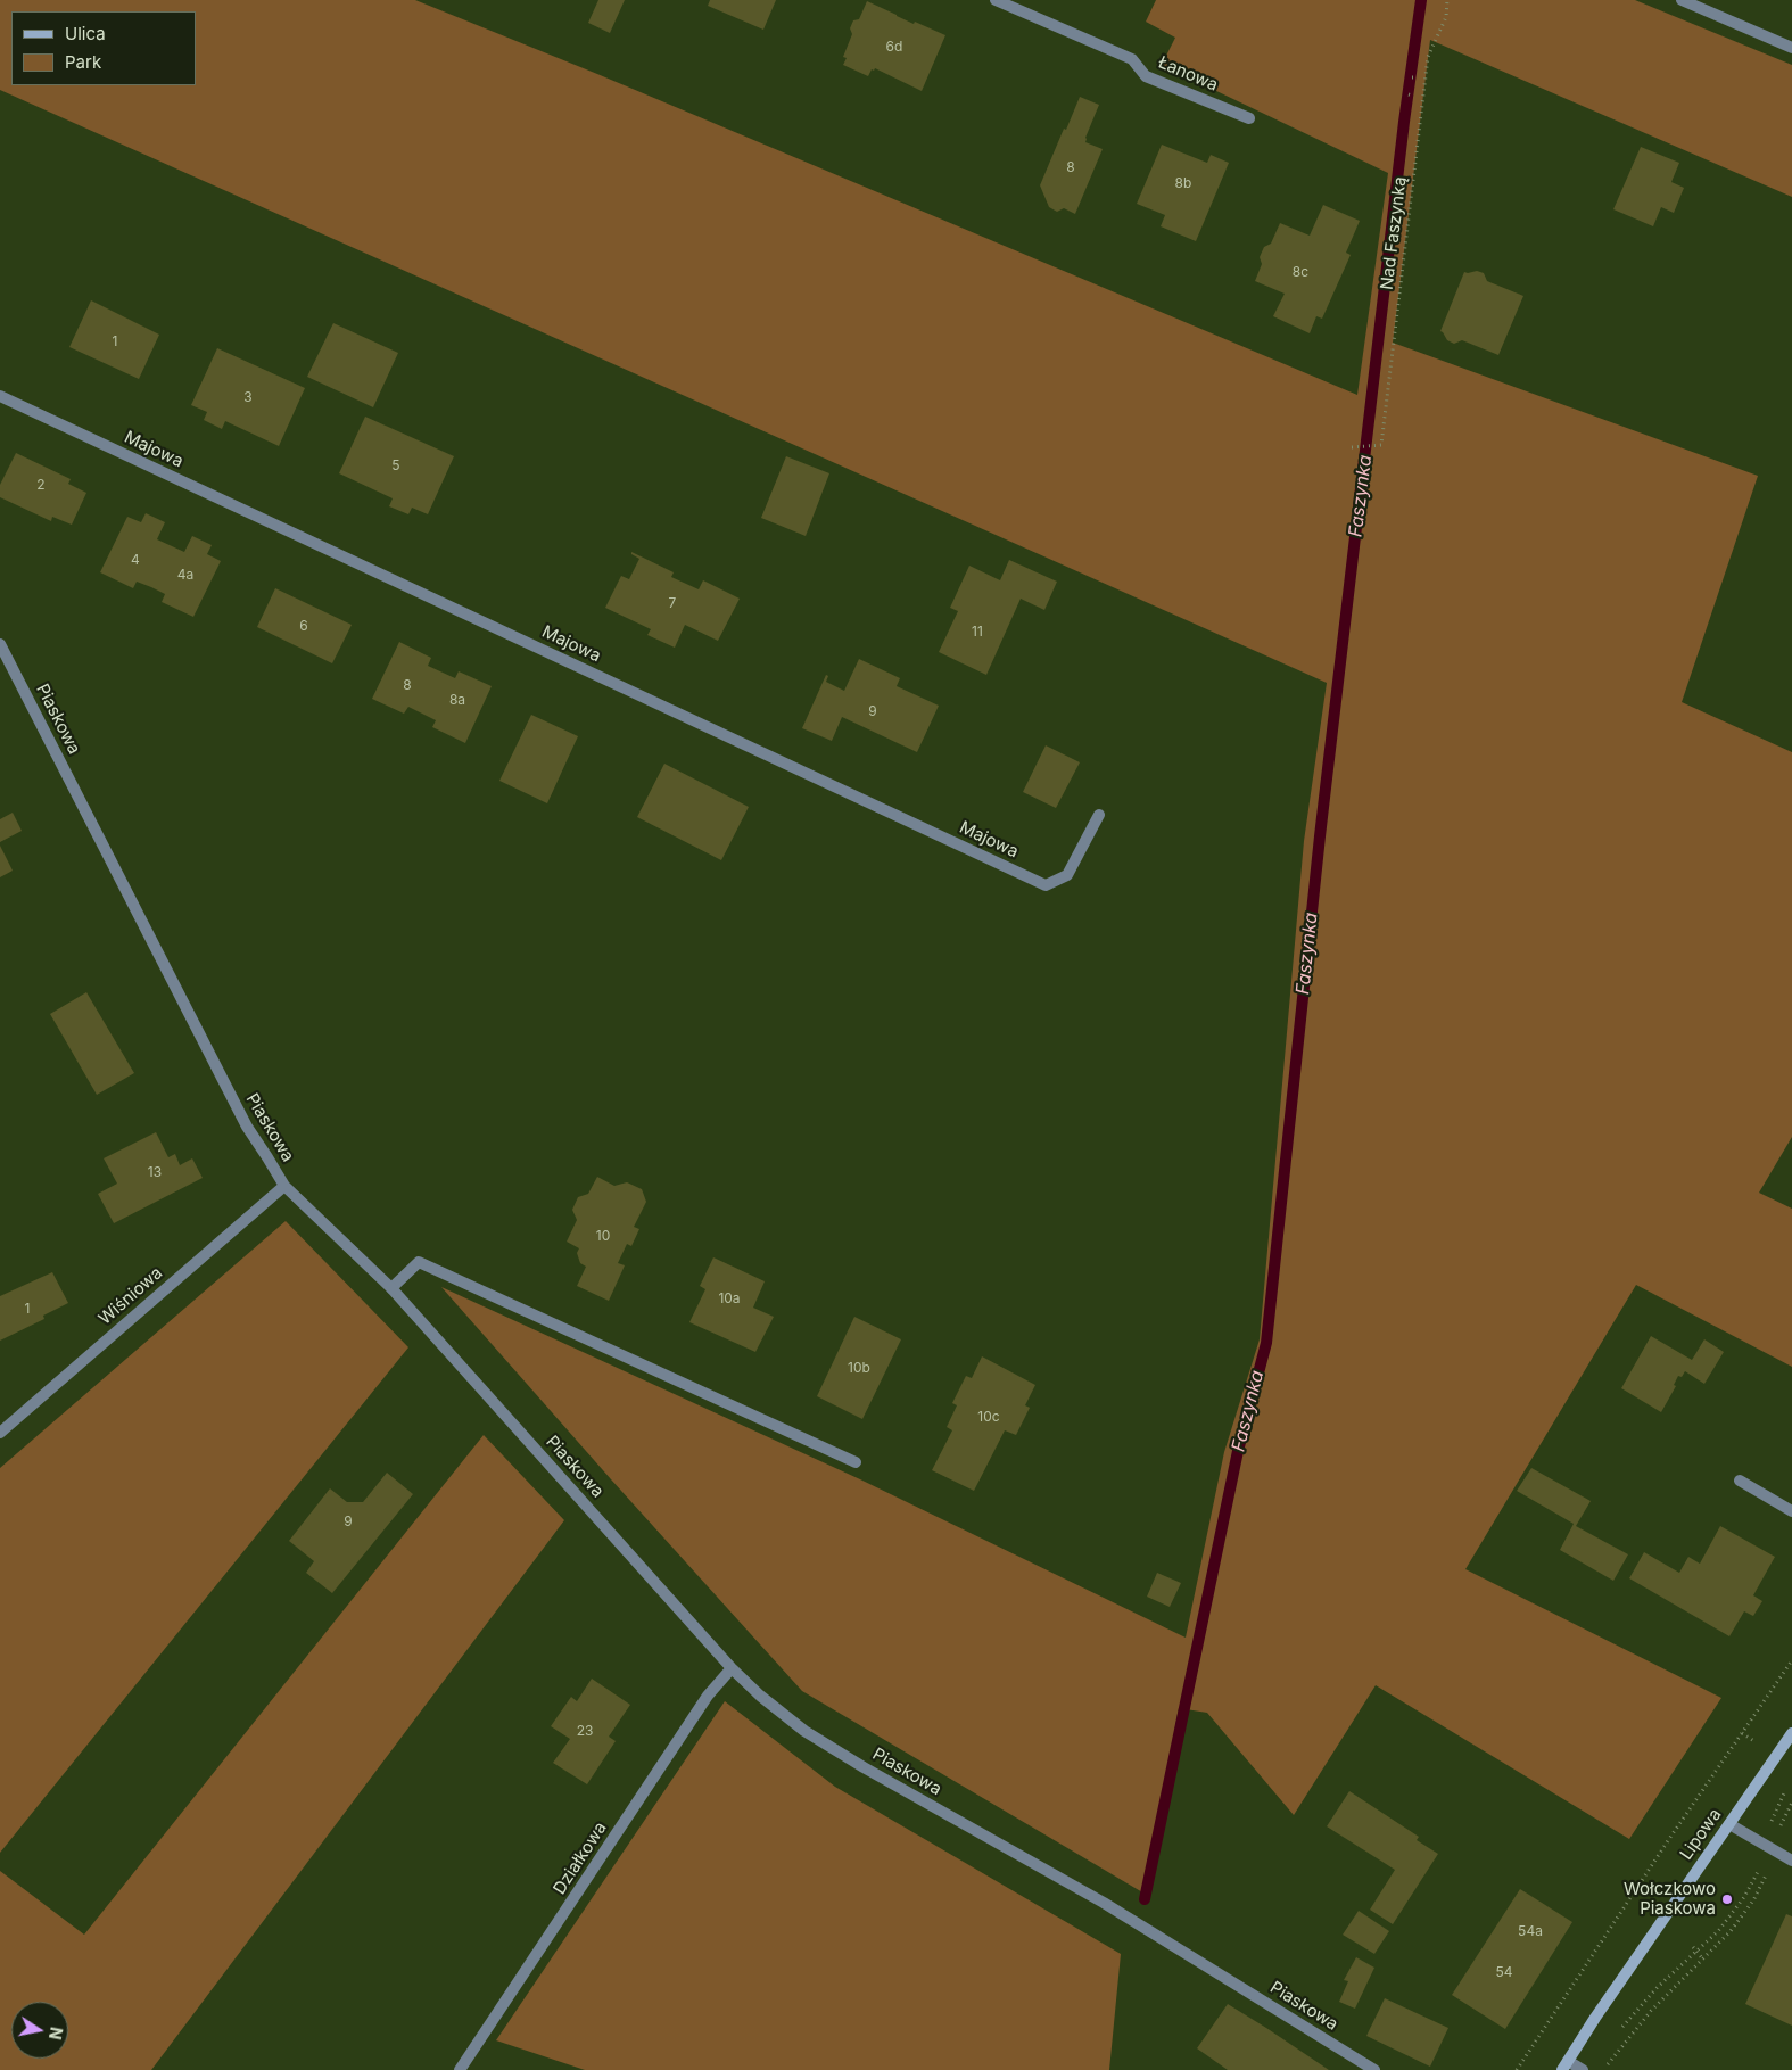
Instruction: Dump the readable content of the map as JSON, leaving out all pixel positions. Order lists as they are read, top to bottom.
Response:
{
  "streets": {
    "street": [
      "Łanowa",
      "Majowa",
      "Piaskowa",
      "Wiśniowa",
      "Lipowa",
      "Działkowa"
    ],
    "path": ["Nad Faszynką"]
  },
  "crossings": [
    ["Piaskowa", "Wiśniowa"],
    ["Piaskowa", "Działkowa"]
  ],
  "water": ["Faszynka"],
  "places": ["Wołczkowo Piaskowa"],
  "house_numbers": [
    "6d",
    "8",
    "8b",
    "8c",
    "1",
    "3",
    "5",
    "2",
    "4",
    "4a",
    "7",
    "6",
    "11",
    "8",
    "8a",
    "9",
    "13",
    "10",
    "10a",
    "1",
    "10b",
    "10c",
    "9",
    "23",
    "54a",
    "54"
  ],
  "legend": ["Ulica", "Park"],
  "north": "right"
}
